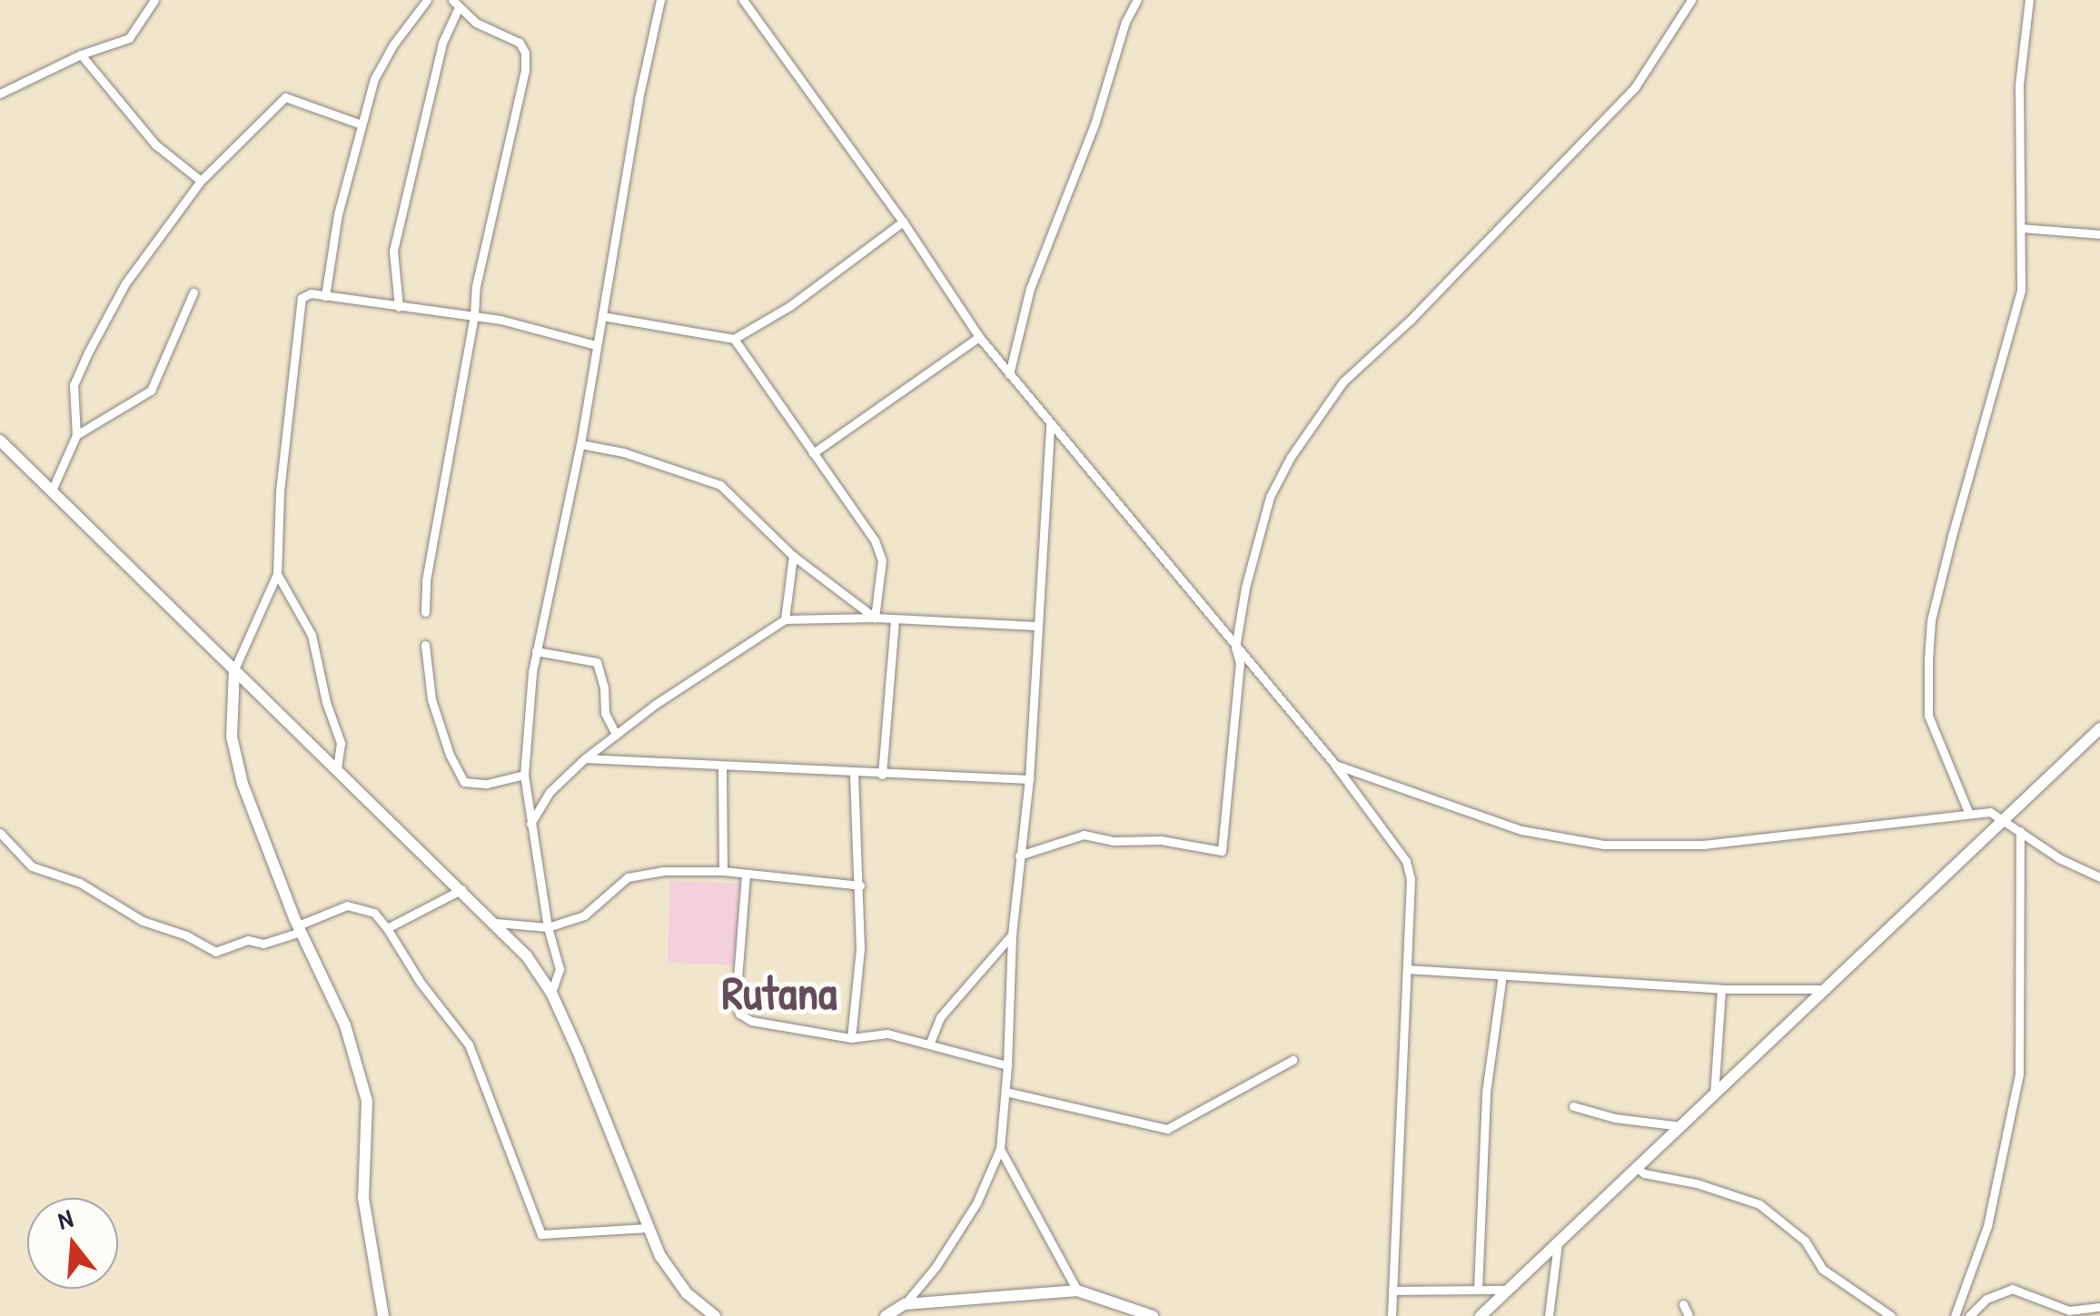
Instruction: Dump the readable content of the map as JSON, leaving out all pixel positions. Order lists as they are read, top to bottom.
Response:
{
  "districts": ["Rutana"],
  "north": "top"
}
